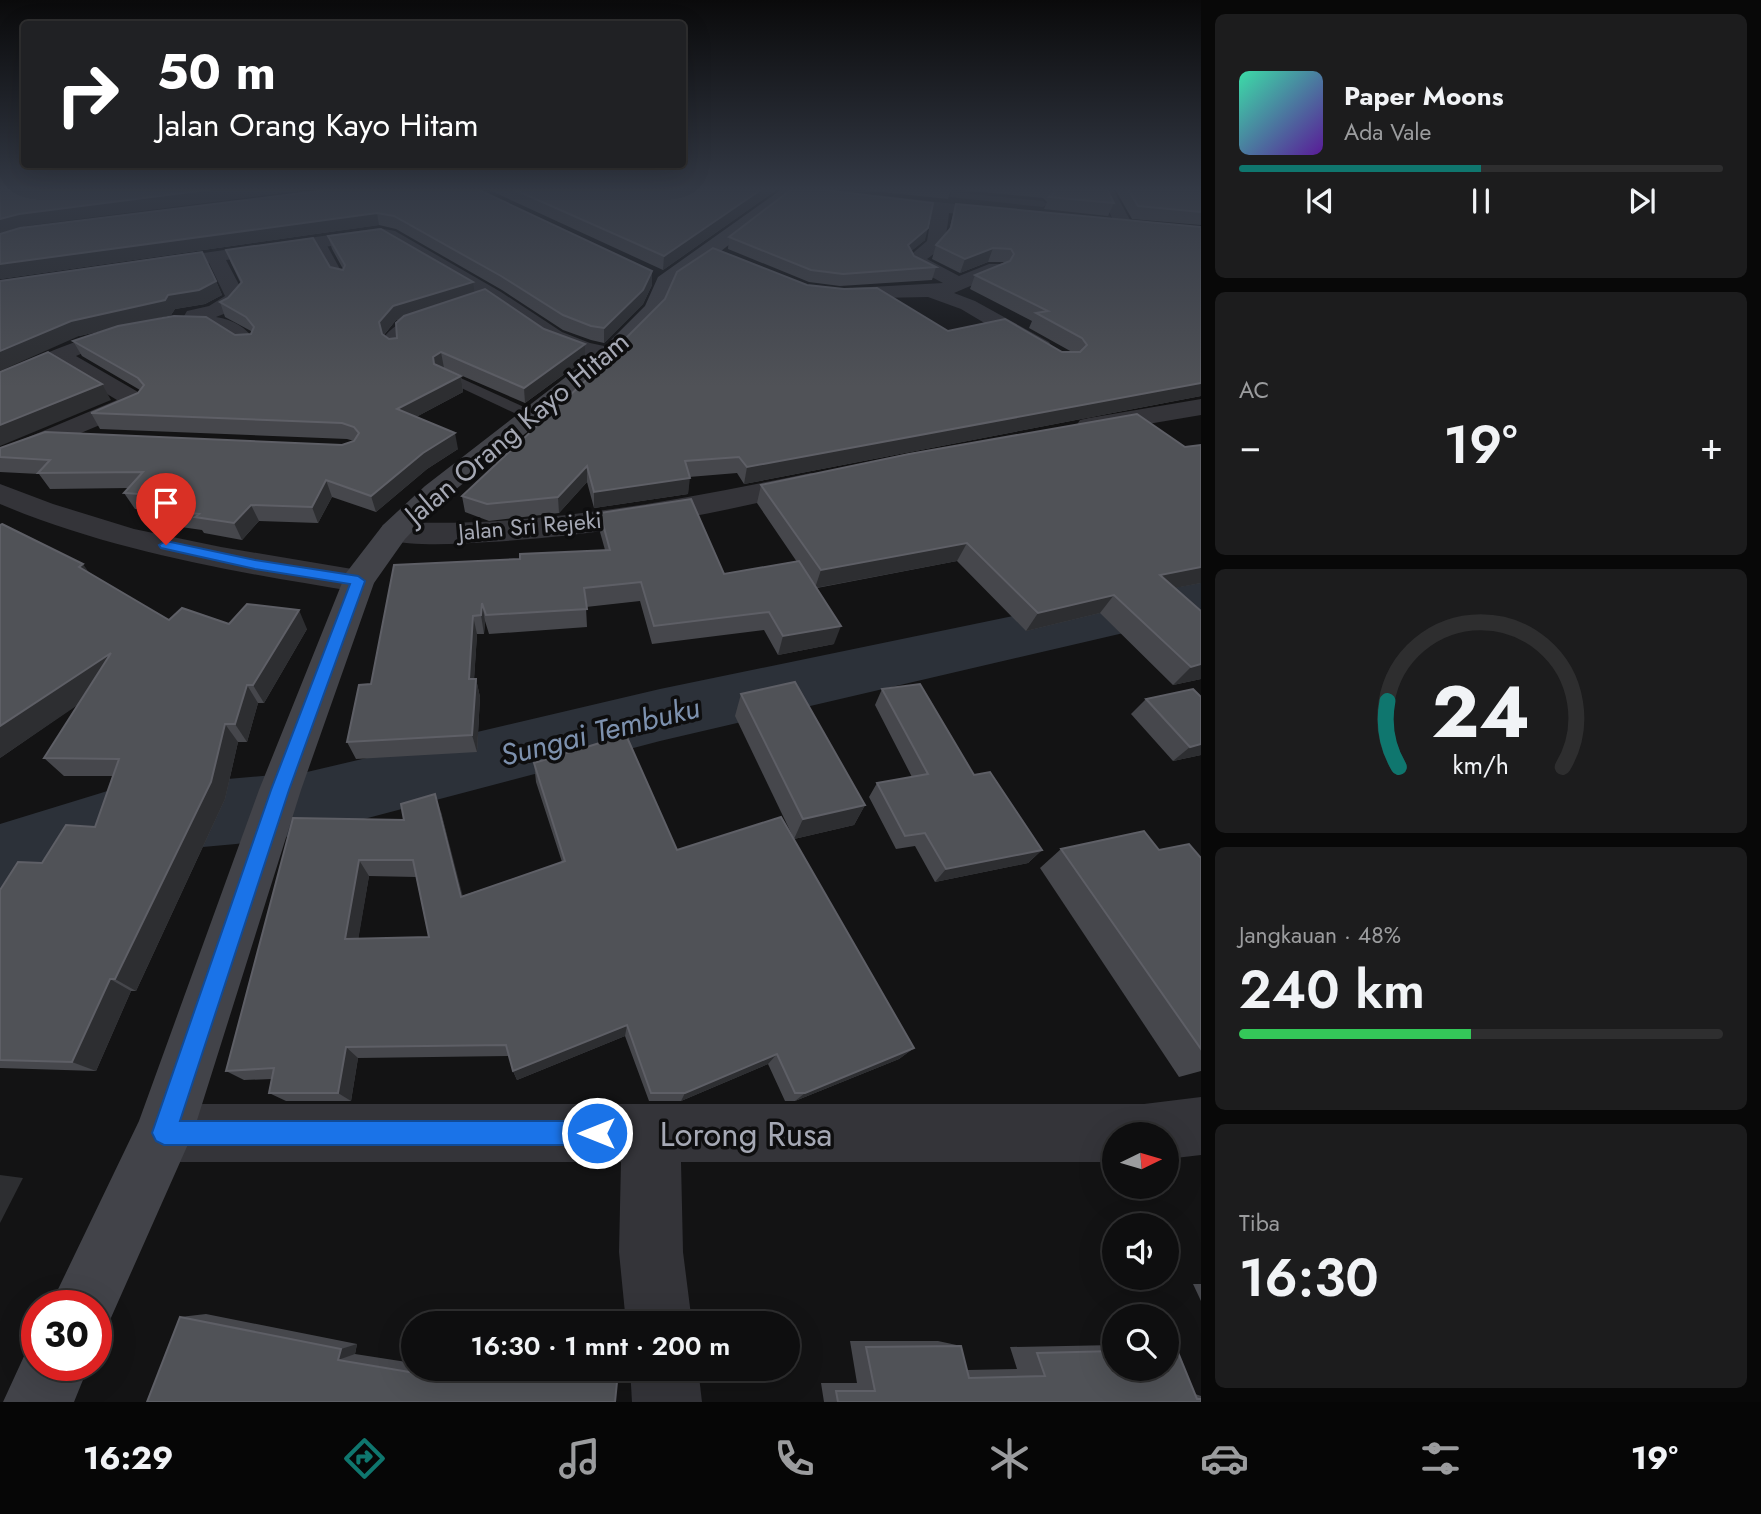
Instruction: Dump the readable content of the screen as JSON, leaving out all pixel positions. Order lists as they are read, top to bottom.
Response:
{
  "streets": {
    "main road": ["Jalan Orang Kayo Hitam"],
    "street": ["Jalan Sri Rejeki", "Lorong Rusa"]
  },
  "crossings": [
    ["Jalan Orang Kayo Hitam", "Jalan Sri Rejeki"],
    ["Jalan Orang Kayo Hitam", "Lorong Rusa"]
  ],
  "water": ["Sungai Tembuku"],
  "north": "right",
  "page": {
    "turn": ["50 m", "Jalan Orang Kayo Hitam"],
    "song": ["Paper Moons", "Ada Vale"],
    "tile": [
      "AC",
      ["Jangkauan · 48%", "240 km"],
      ["Tiba", "16:30"]
    ],
    "heat": ["−", "19°", "+"],
    "limit": "30",
    "trip": "16:30 · 1 mnt · 200 m",
    "tabs": ["16:29", "19°"],
    "gauge": ["24", "km/h"]
  }
}
